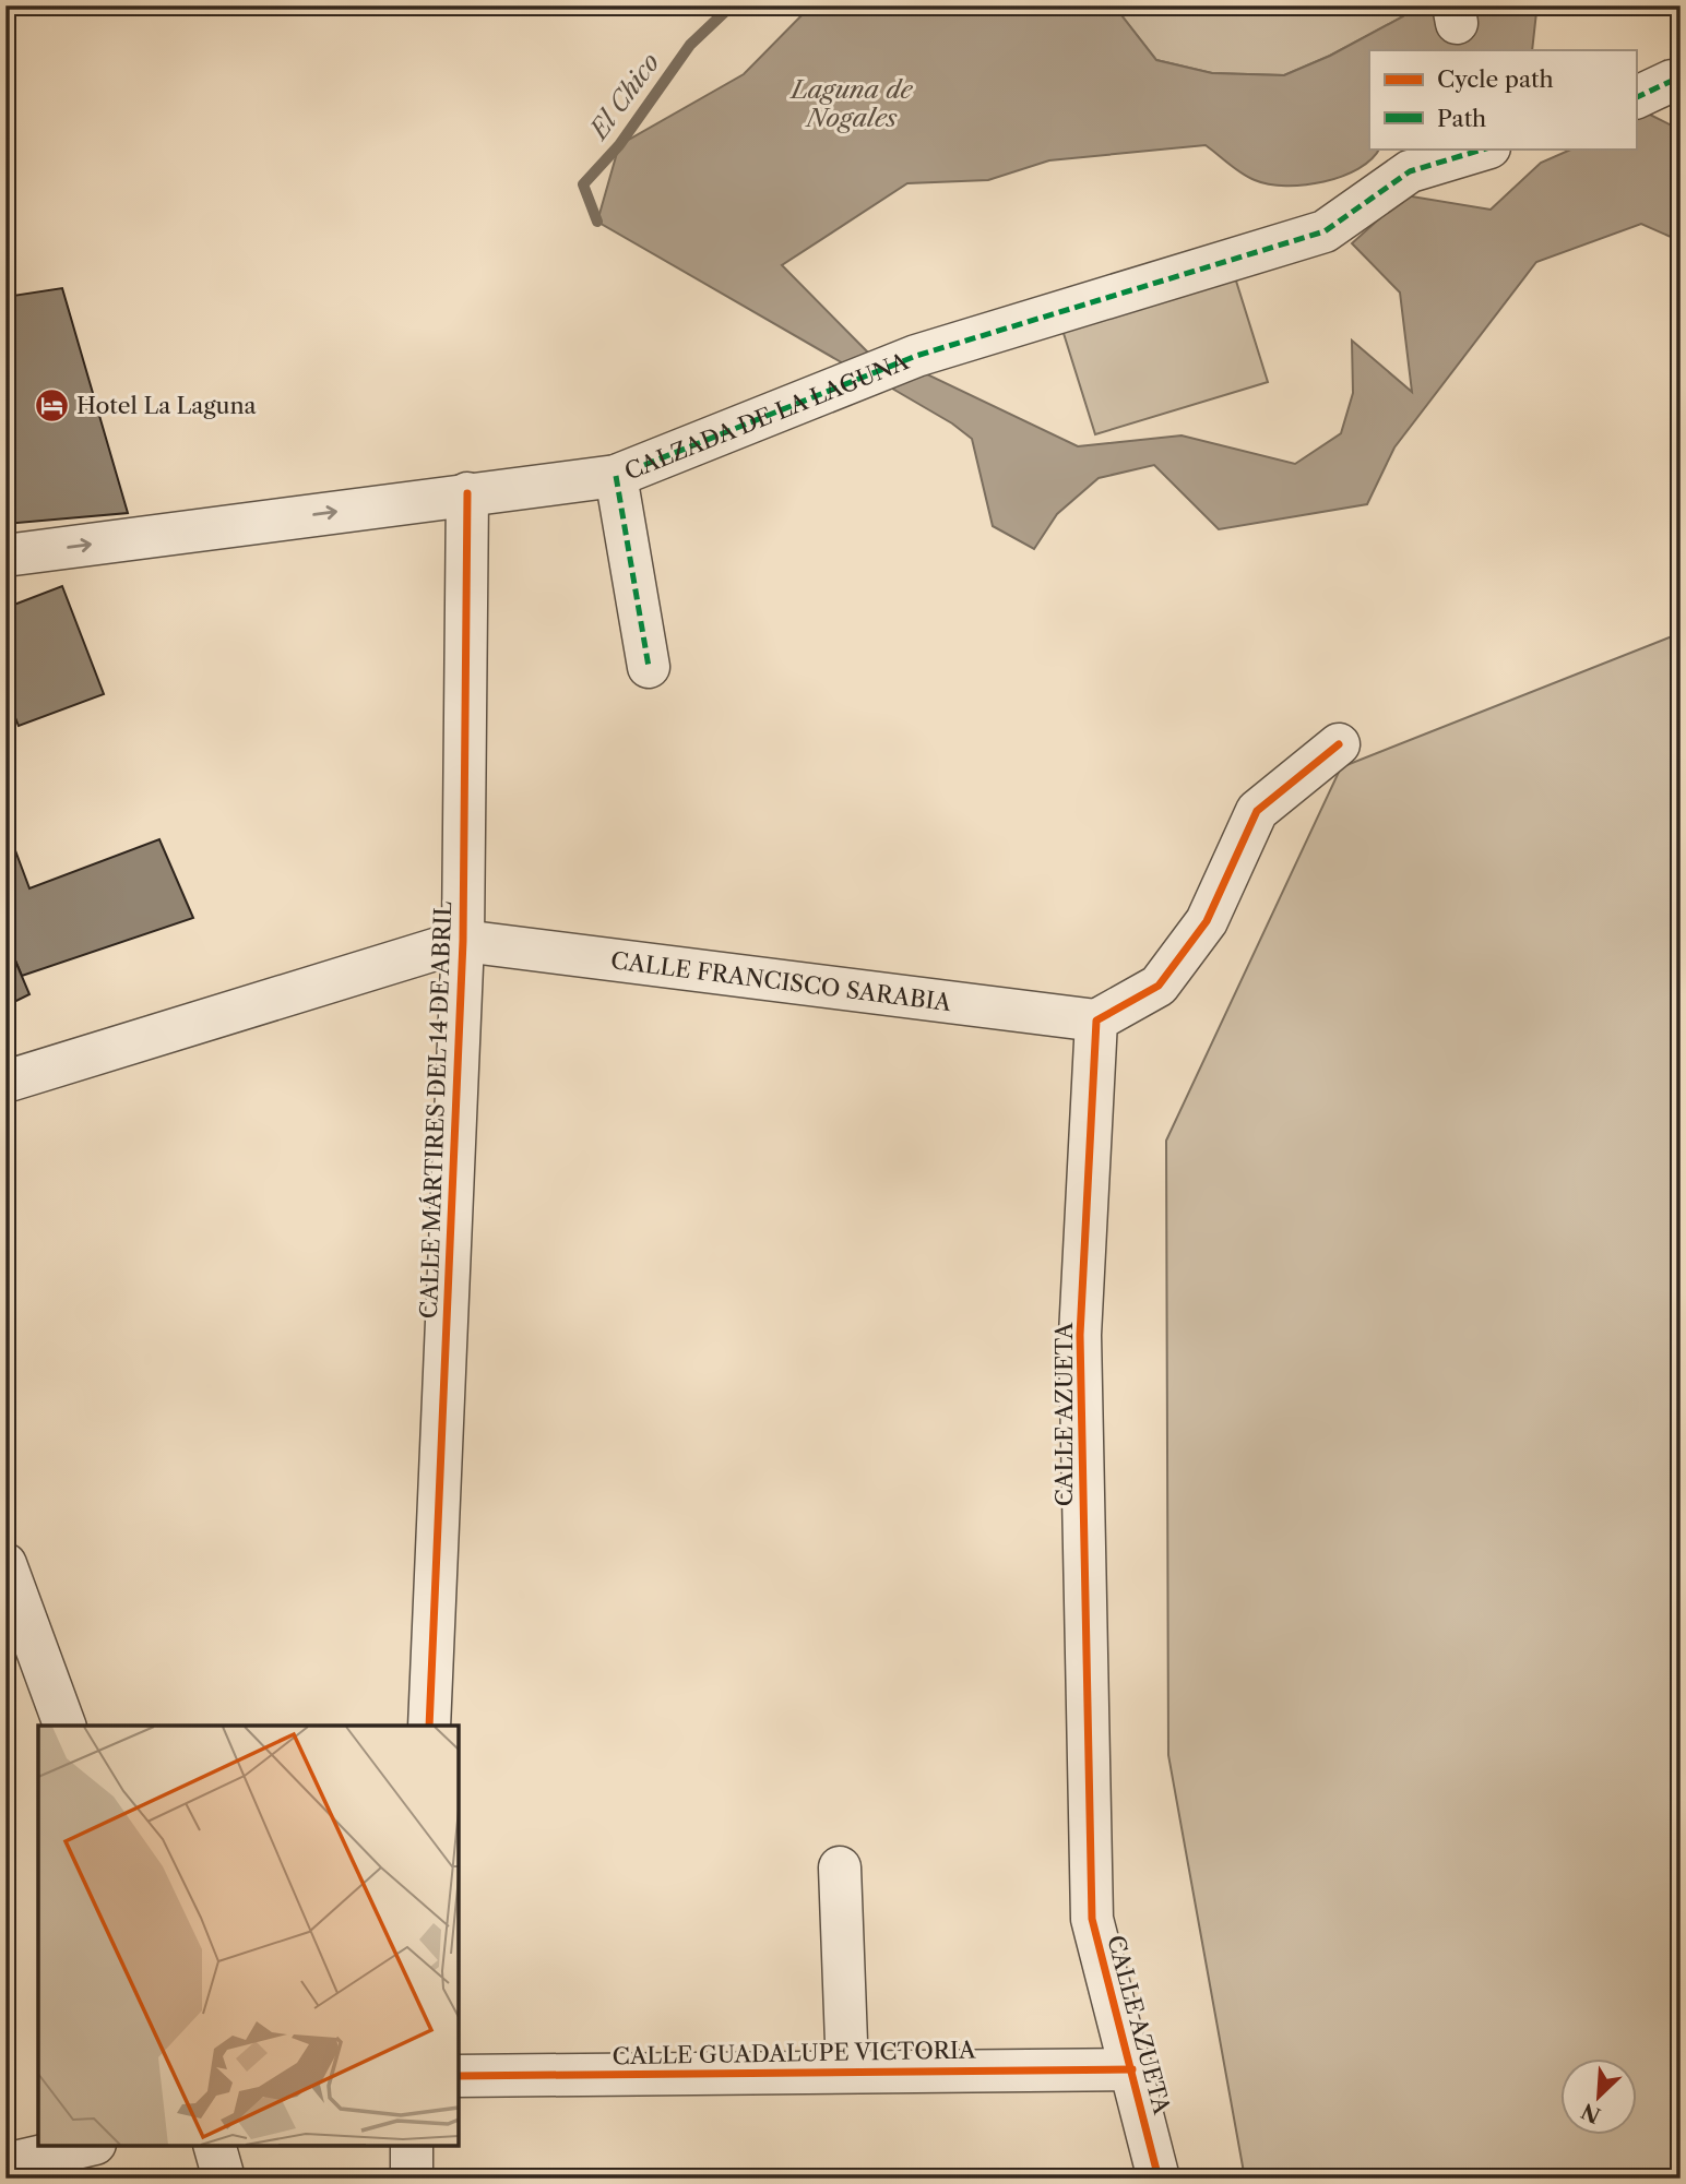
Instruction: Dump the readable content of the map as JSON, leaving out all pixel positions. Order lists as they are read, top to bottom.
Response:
{
  "streets": {
    "street": [
      "CALZADA DE LA LAGUNA",
      "CALLE FRANCISCO SARABIA",
      "CALLE MÁRTIRES DEL 14 DE ABRIL",
      "CALLE AZUETA",
      "CALLE GUADALUPE VICTORIA"
    ]
  },
  "crossings": [
    ["CALZADA DE LA LAGUNA", "CALLE MÁRTIRES DEL 14 DE ABRIL"],
    ["CALLE FRANCISCO SARABIA", "CALLE MÁRTIRES DEL 14 DE ABRIL"],
    ["CALLE FRANCISCO SARABIA", "CALLE AZUETA"],
    ["CALLE AZUETA", "CALLE GUADALUPE VICTORIA"]
  ],
  "water": ["Laguna de Nogales", "El Chico"],
  "places": {
    "hotel": ["Hotel La Laguna"]
  },
  "legend": ["Cycle path", "Path"],
  "north": "bottom left"
}
